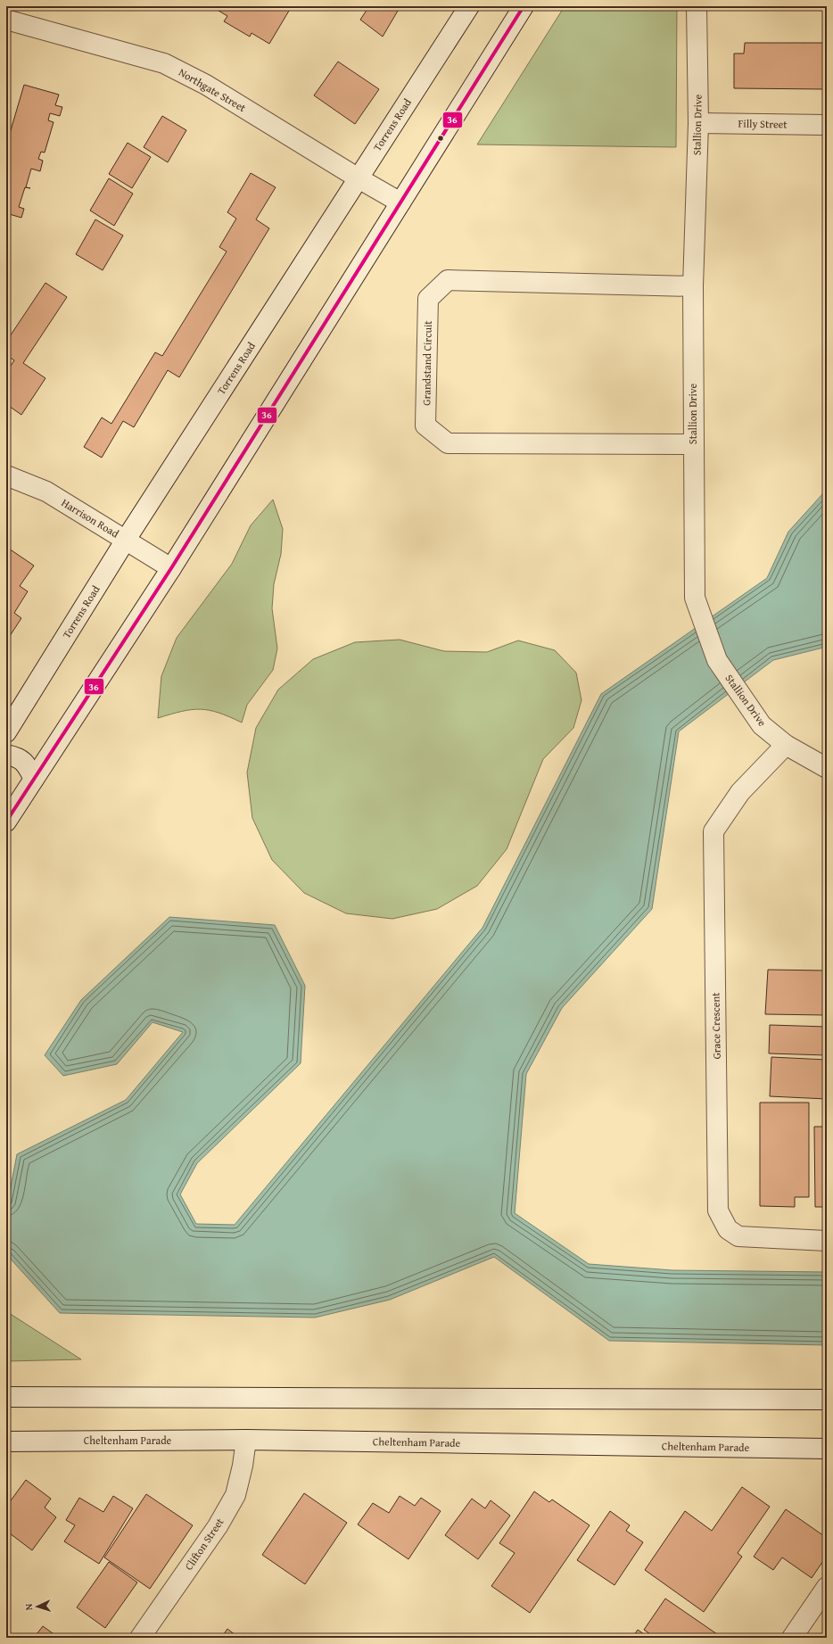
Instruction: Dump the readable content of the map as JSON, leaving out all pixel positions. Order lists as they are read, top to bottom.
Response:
{
  "streets": {
    "main road": [
      "Northgate Street",
      "Filly Street",
      "Torrens Road",
      "Stallion Drive",
      "Grandstand Circuit",
      "Harrison Road",
      "Grace Crescent",
      "Cheltenham Parade",
      "Clifton Street"
    ]
  },
  "crossings": [
    ["Northgate Street", "Torrens Road"],
    ["Filly Street", "Stallion Drive"],
    ["Torrens Road", "Harrison Road"],
    ["Stallion Drive", "Grandstand Circuit"],
    ["Stallion Drive", "Grace Crescent"],
    ["Cheltenham Parade", "Clifton Street"]
  ],
  "lines": ["transit line 36"],
  "north": "left"
}
